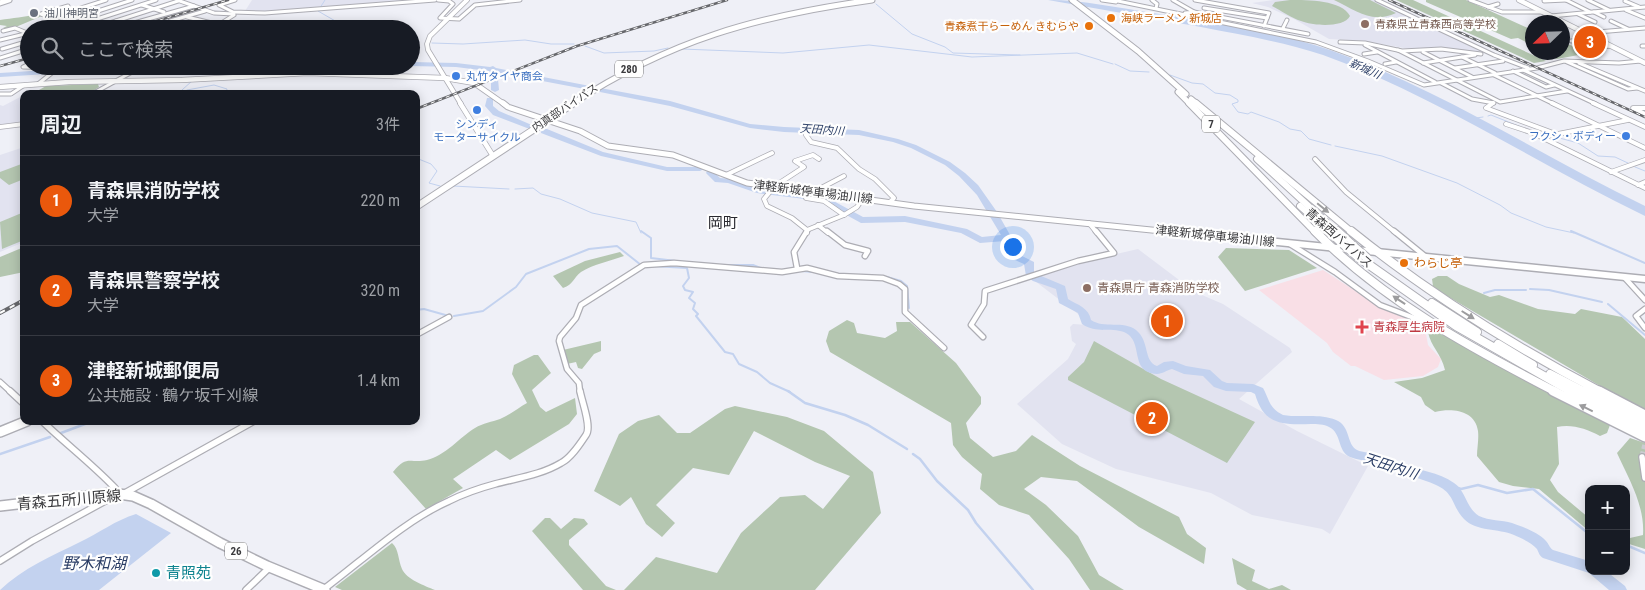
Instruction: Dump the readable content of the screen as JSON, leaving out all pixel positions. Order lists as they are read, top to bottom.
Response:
{
  "streets": {
    "main road": [
      "280",
      "内真部バイパス",
      "7",
      "津軽新城停車場油川線",
      "青森西バイパス",
      "青森五所川原線",
      "26"
    ]
  },
  "crossings": [
    ["内真部バイパス", "津軽新城停車場油川線"]
  ],
  "districts": ["岡町"],
  "water": ["新城川", "天田内川", "野木和湖"],
  "places": {
    "other": [
      "油川神明宮",
      "海峡ラーメン 新城店",
      "青森県立青森西高等学校",
      "青森煮干らーめん きむらや",
      "丸竹タイヤ商会",
      "シンディ モーターサイクル",
      "フクシ・ボディー",
      "わらじ亭",
      "青森県庁 青森消防学校",
      "青照苑"
    ],
    "health": ["青森厚生病院"]
  },
  "north": "bottom left",
  "page": {
    "search": "ここで検索",
    "pins": ["3", "1", "2"],
    "heading": ["周辺", "3件"],
    "list": [
      {
        "mark": "1",
        "name": "青森県消防学校",
        "note": "大学",
        "value": "220 m"
      },
      {
        "mark": "2",
        "name": "青森県警察学校",
        "note": "大学",
        "value": "320 m"
      },
      {
        "mark": "3",
        "name": "津軽新城郵便局",
        "note": "公共施設 · 鶴ケ坂千刈線",
        "value": "1.4 km"
      }
    ],
    "map_buttons": ["+", "−"]
  }
}
